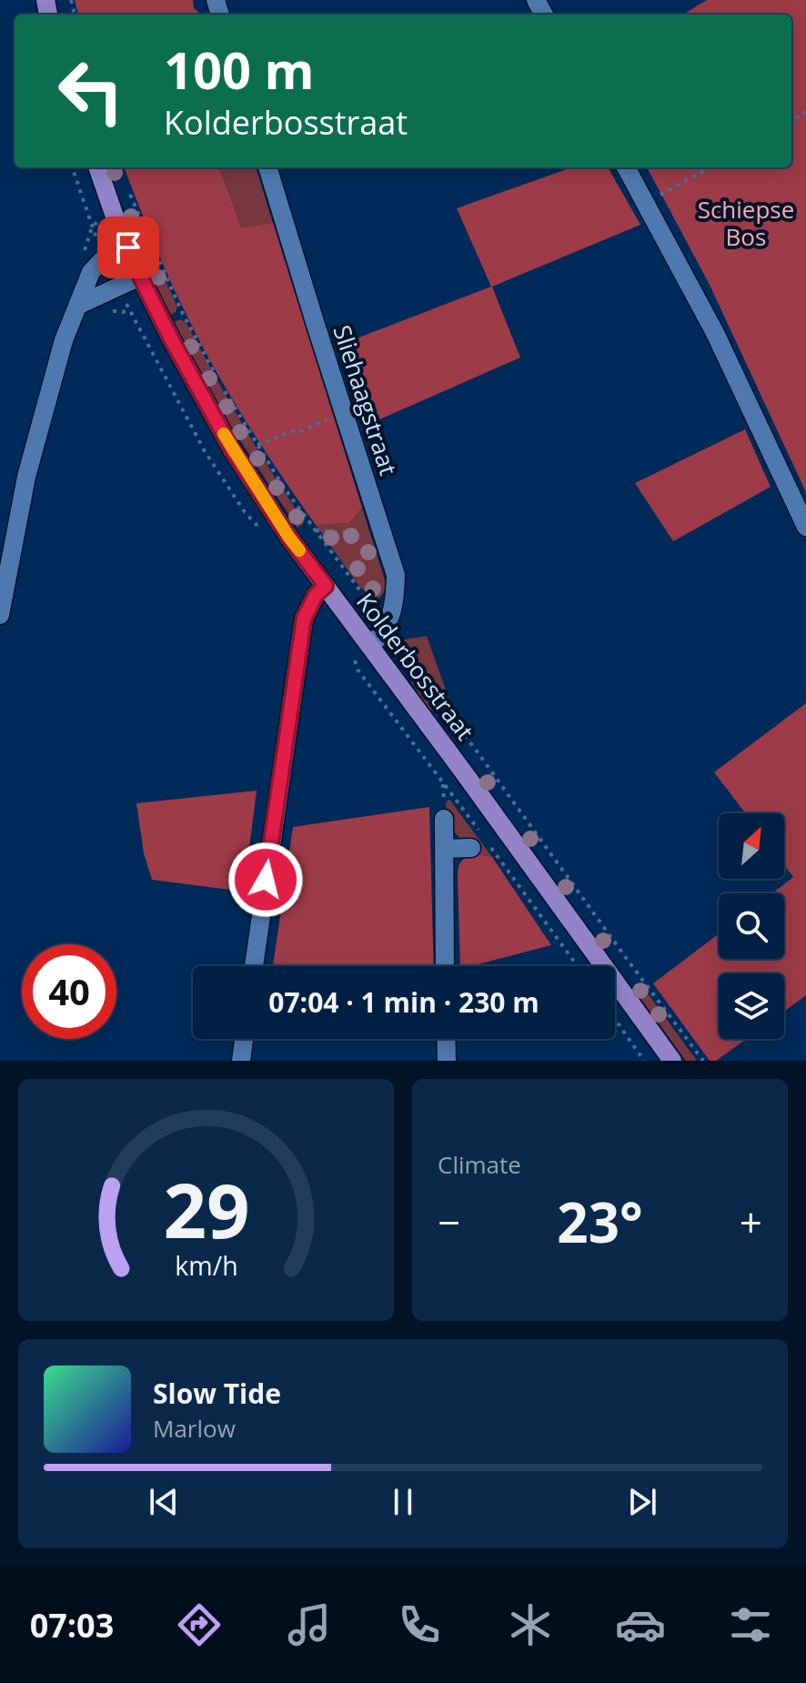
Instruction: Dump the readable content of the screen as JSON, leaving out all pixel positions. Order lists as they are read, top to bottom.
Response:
{
  "streets": {
    "main road": ["Kolderbosstraat"],
    "street": ["Sliehaagstraat"]
  },
  "crossings": [
    ["Sliehaagstraat", "Kolderbosstraat"]
  ],
  "parks": ["Schiepse Bos"],
  "north": "top right",
  "page": {
    "turn": ["100 m", "Kolderbosstraat"],
    "limit": "40",
    "trip": "07:04 · 1 min · 230 m",
    "tile": "Climate",
    "heat": ["−", "23°", "+"],
    "song": ["Slow Tide", "Marlow"],
    "tabs": "07:03",
    "gauge": ["29", "km/h"]
  }
}
